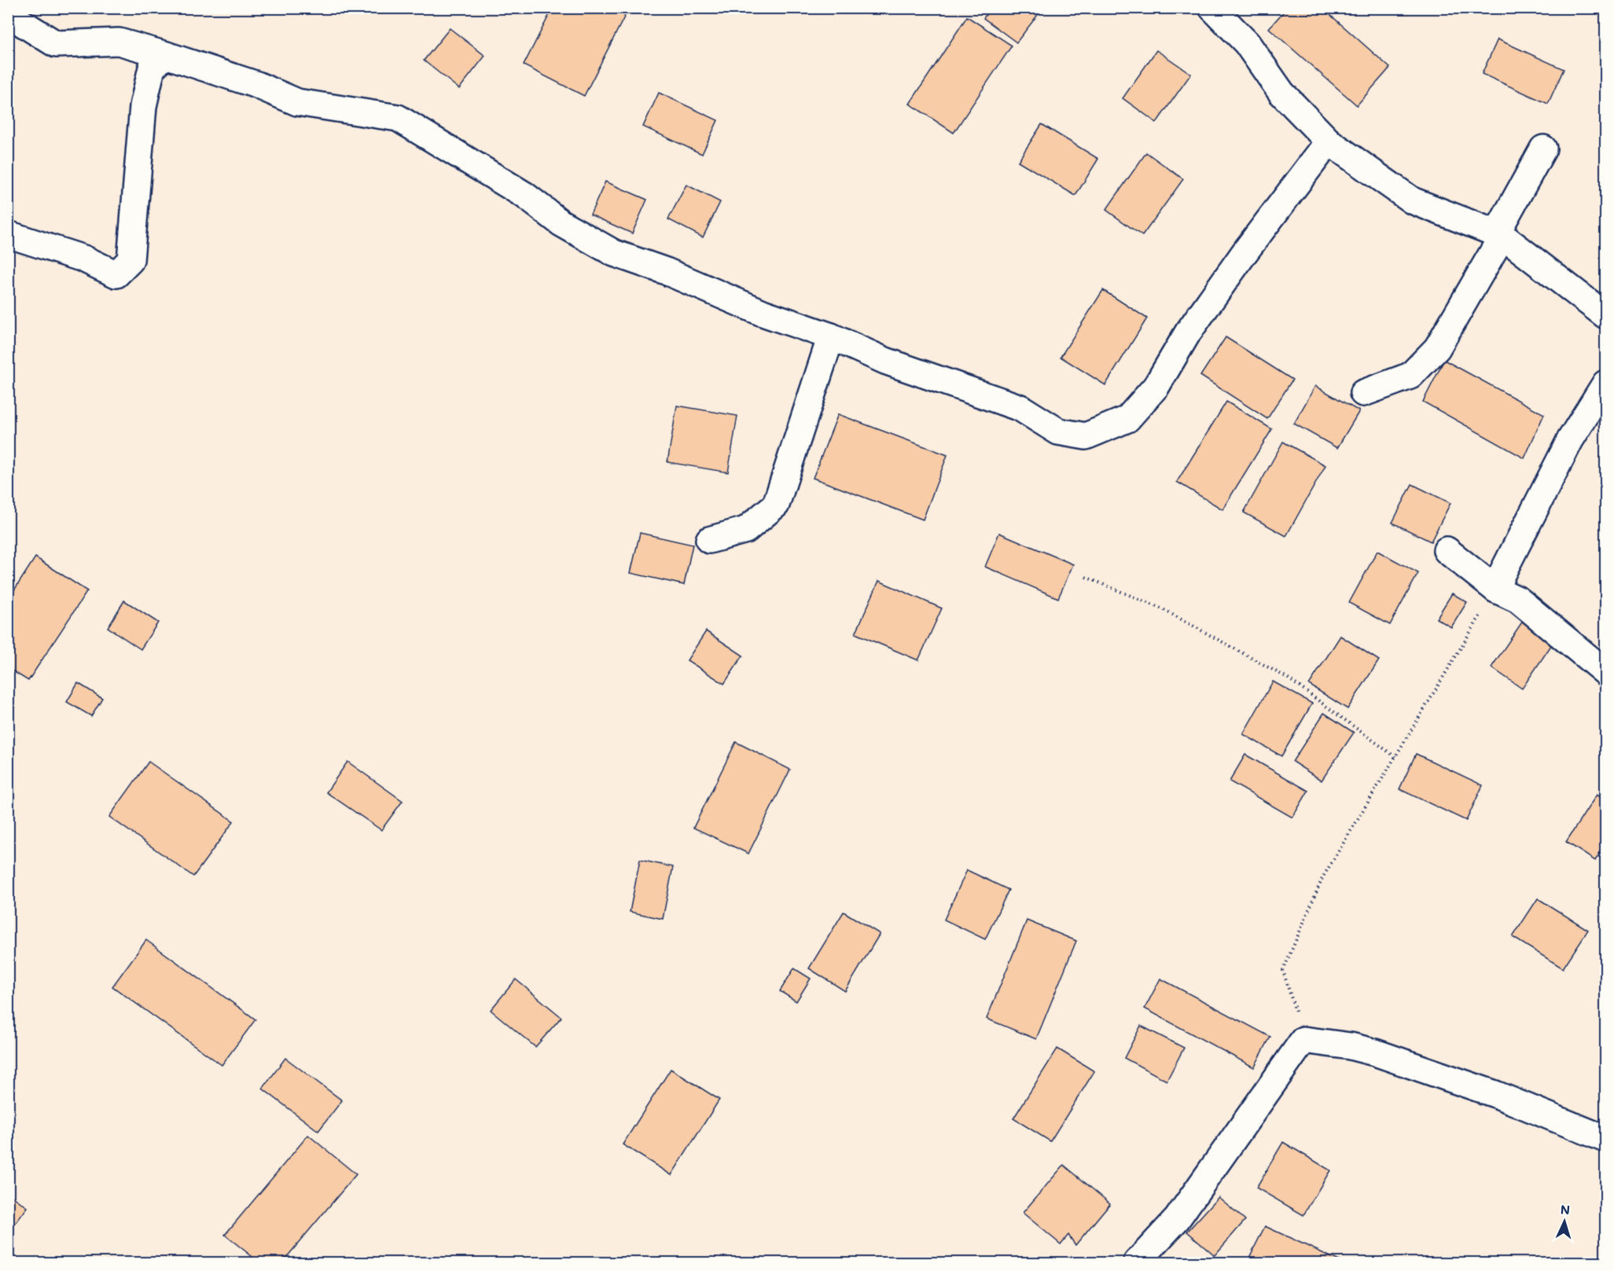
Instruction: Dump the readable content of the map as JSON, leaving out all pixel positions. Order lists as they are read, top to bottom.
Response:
{
  "north": "top"
}
